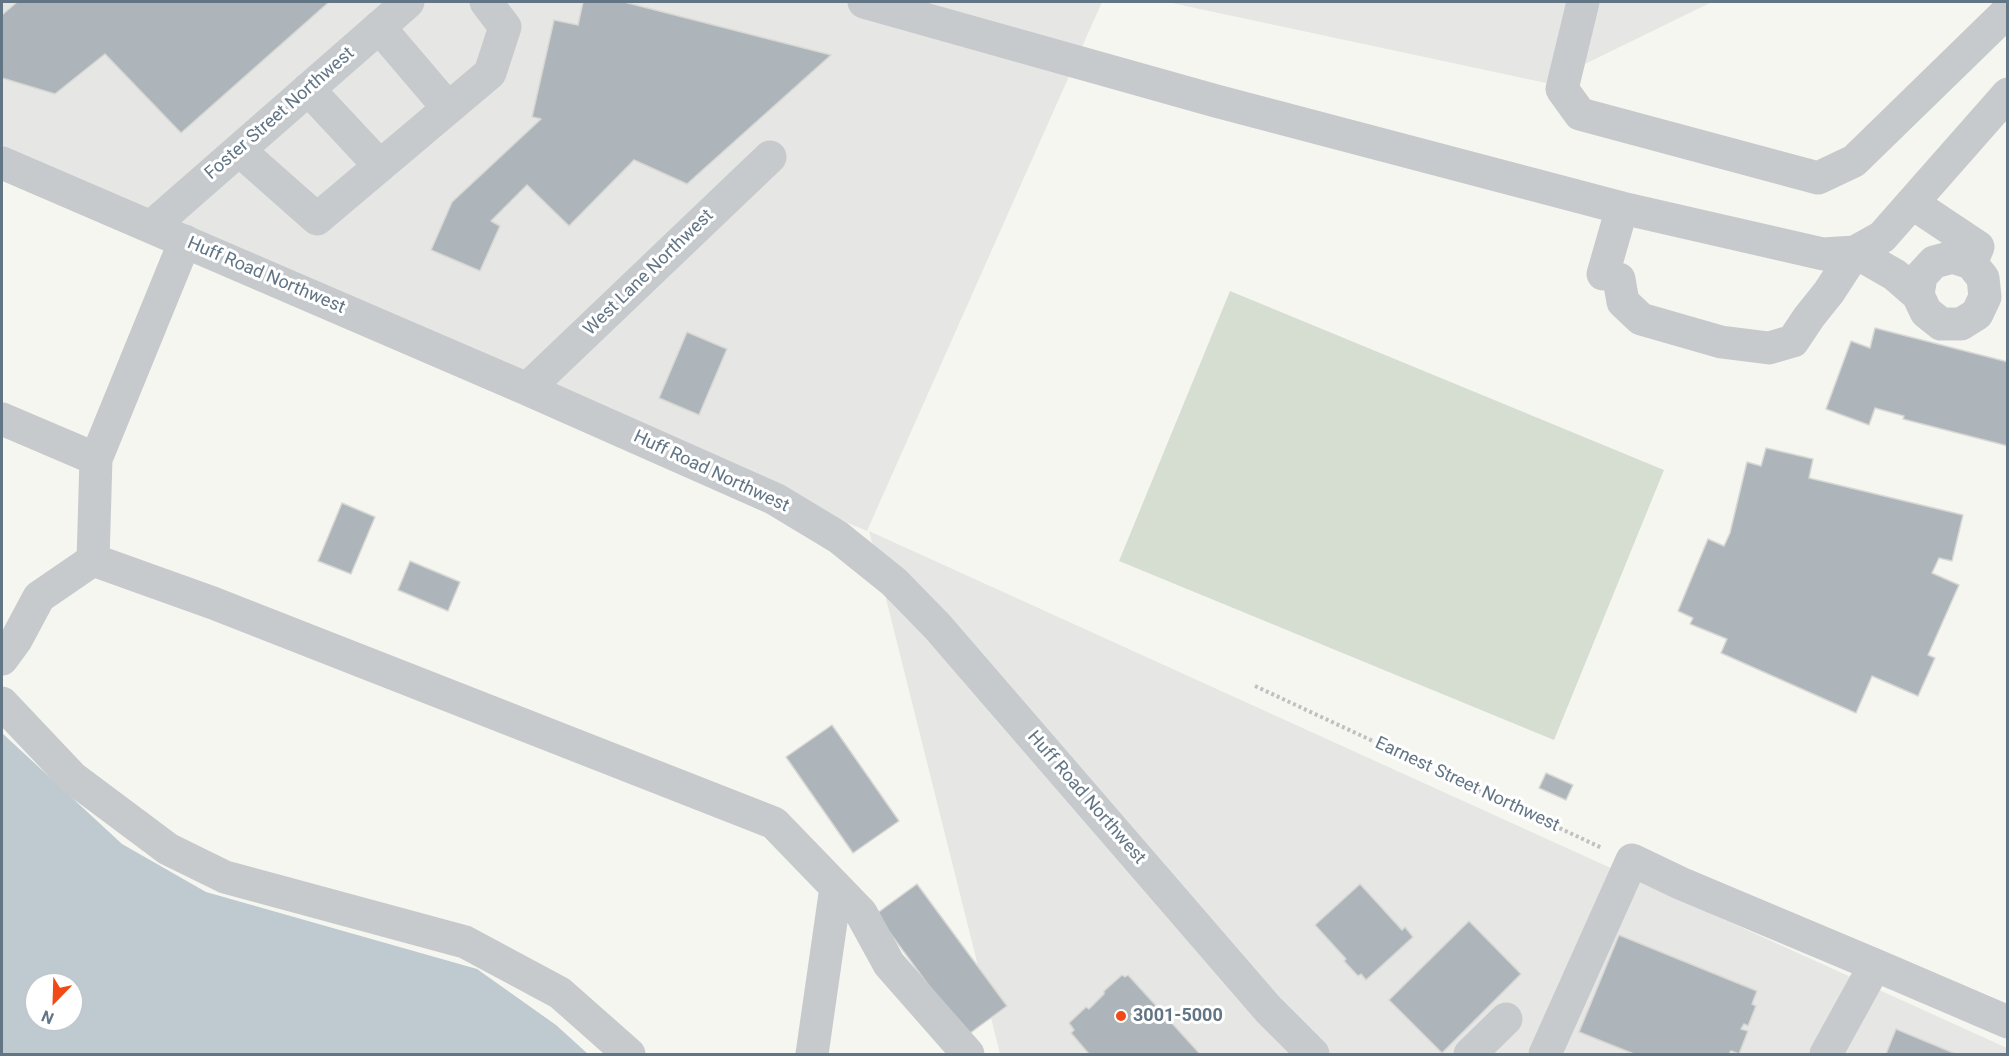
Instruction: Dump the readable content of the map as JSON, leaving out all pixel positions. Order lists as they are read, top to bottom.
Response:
{
  "streets": {
    "street": ["Foster Street Northwest", "West Lane Northwest", "Huff Road Northwest"],
    "path": ["Earnest Street Northwest"]
  },
  "crossings": [
    ["Foster Street Northwest", "Huff Road Northwest"],
    ["West Lane Northwest", "Huff Road Northwest"]
  ],
  "places": ["3001-5000"],
  "north": "bottom left"
}
